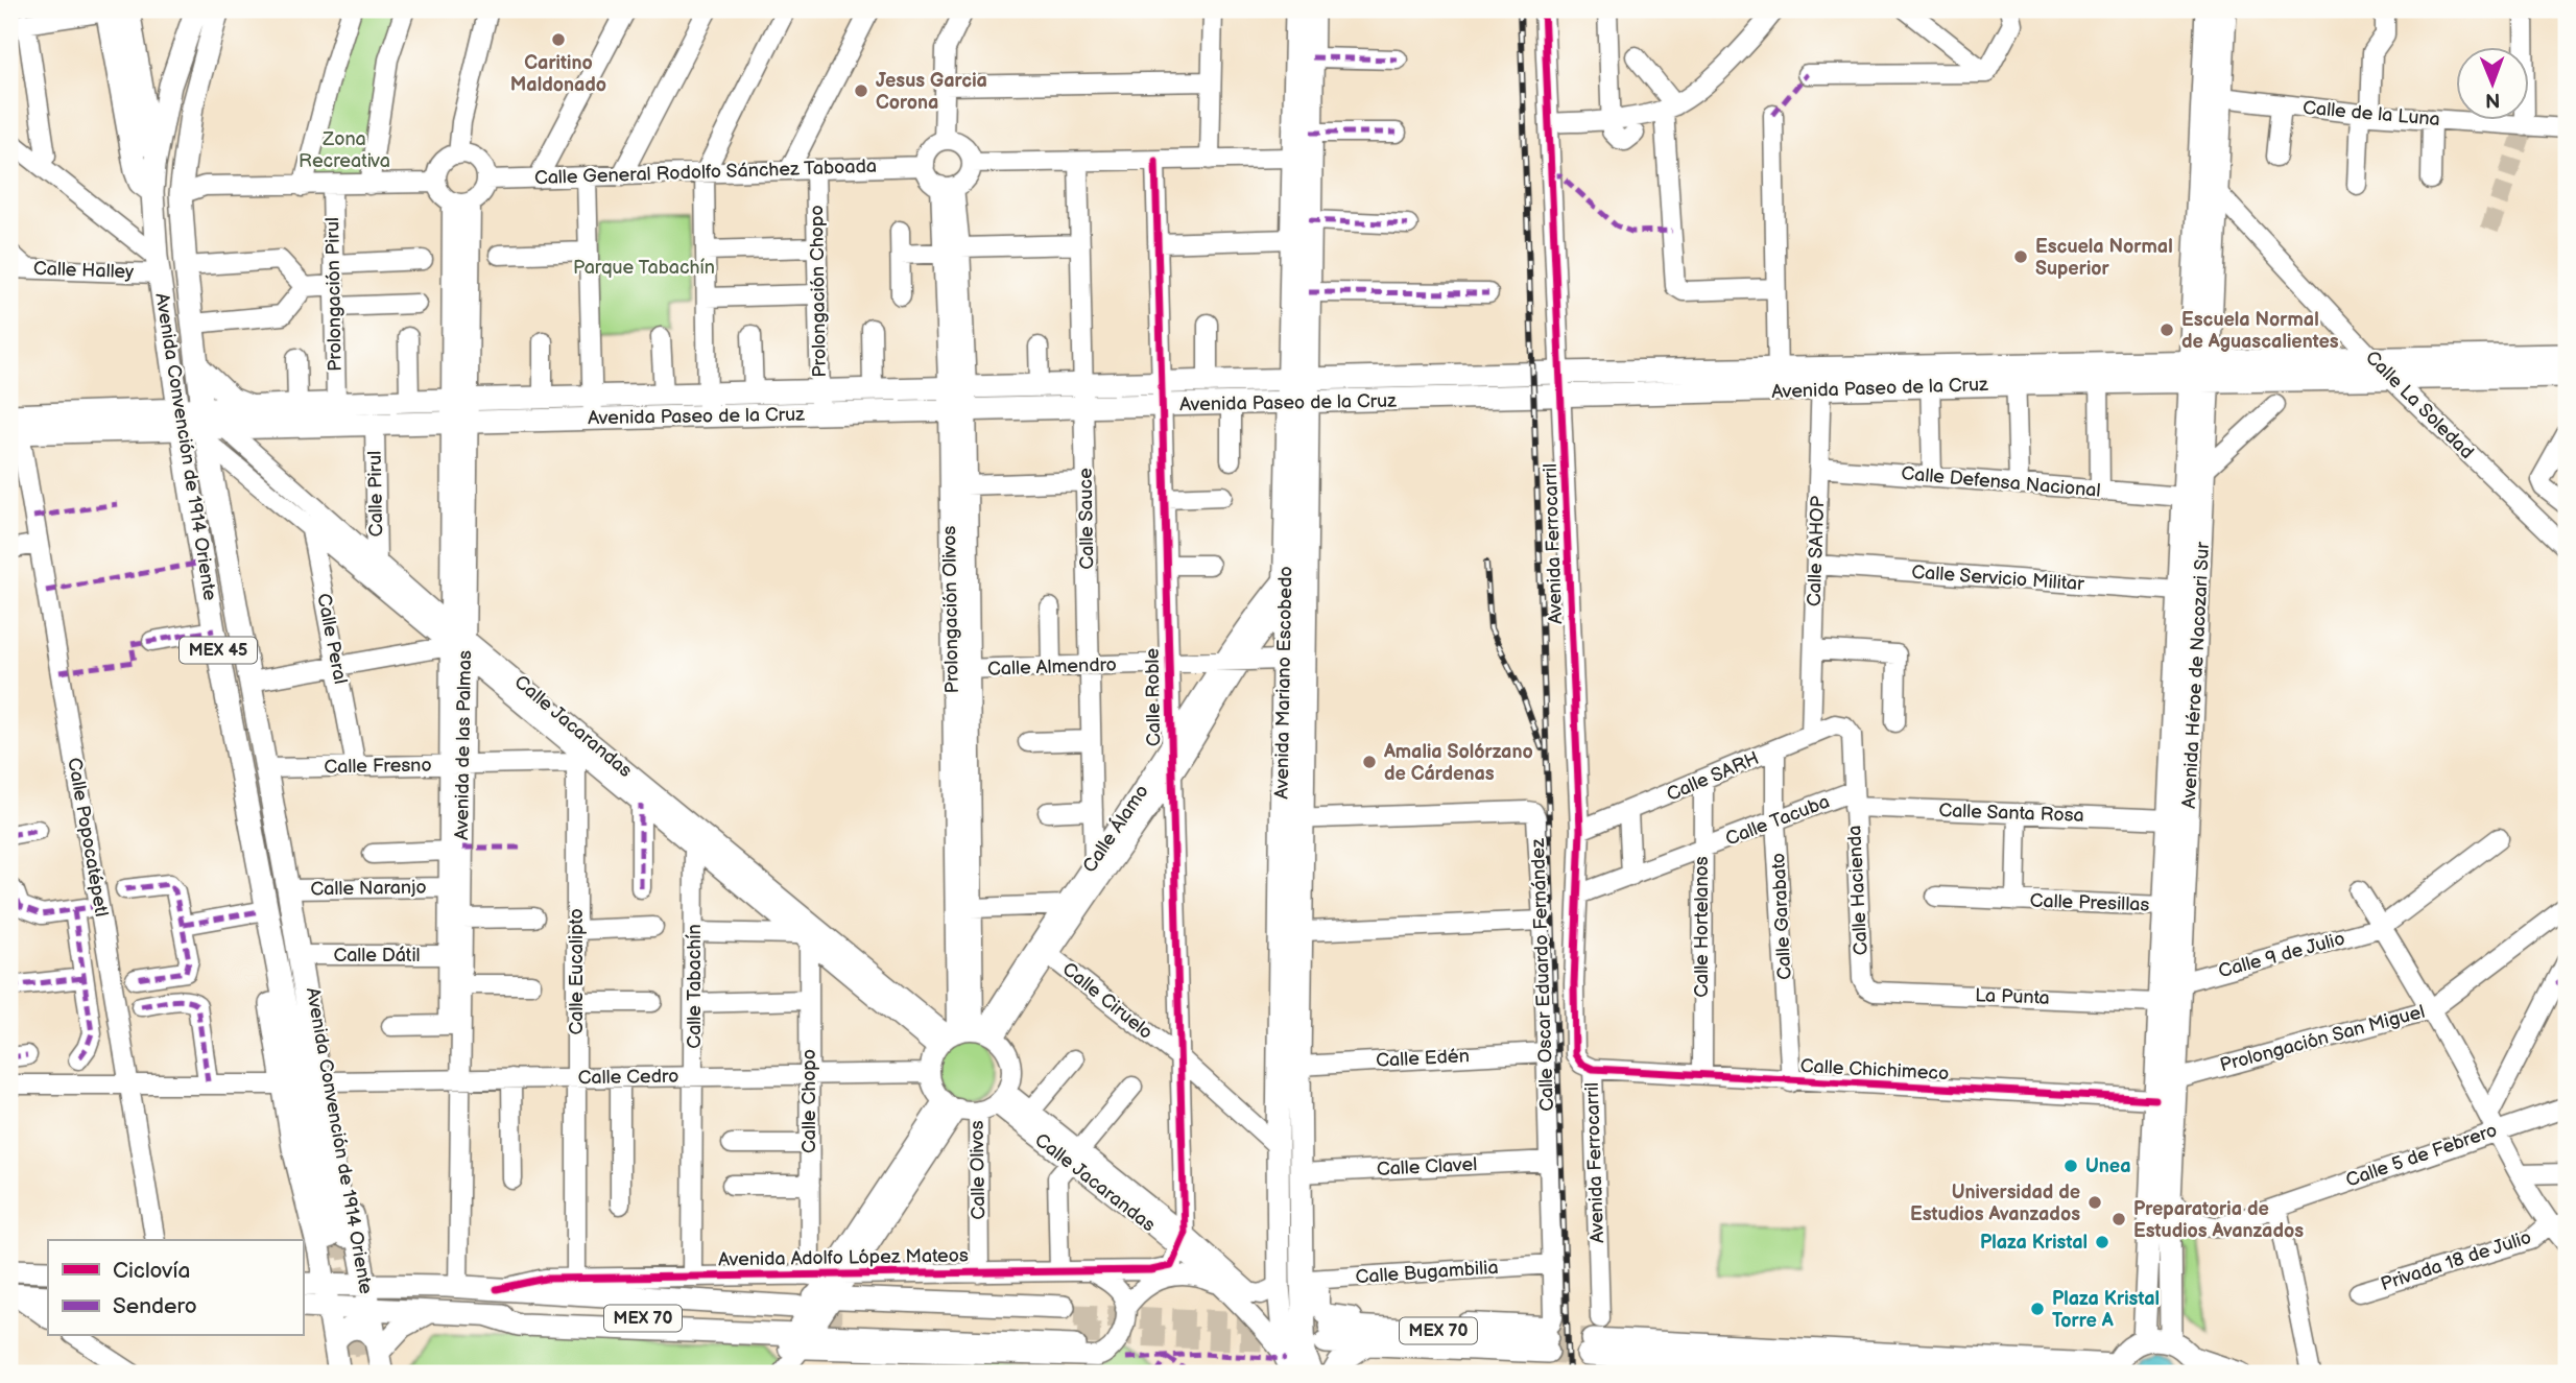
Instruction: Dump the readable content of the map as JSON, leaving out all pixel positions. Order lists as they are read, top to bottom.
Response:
{
  "streets": {
    "main road": [
      "Avenida Paseo de la Cruz",
      "Avenida Convención de 1914 Oriente",
      "MEX 45",
      "Avenida Héroe de Nacozari Sur",
      "Avenida Mariano Escobedo",
      "MEX 70"
    ],
    "street": [
      "Calle de la Luna",
      "Calle General Rodolfo Sánchez Taboada",
      "Calle Halley",
      "Prolongación Chopo",
      "Prolongación Pirul",
      "Calle La Soledad",
      "Calle Defensa Nacional",
      "Calle Pirul",
      "Calle Sauce",
      "Avenida Ferrocarril",
      "Calle SAHOP",
      "Calle Servicio Militar",
      "Prolongación Olivos",
      "Calle Peral",
      "Calle Almendro",
      "Calle Roble",
      "Calle Jacarandas",
      "Avenida de las Palmas",
      "Calle Fresno",
      "Calle SARH",
      "Calle Santa Rosa",
      "Calle Tacuba",
      "Calle Álamo",
      "Calle Popocatépetl",
      "Calle Naranjo",
      "Calle Hacienda",
      "Calle Presillas",
      "Calle Garabato",
      "Calle Hortelanos",
      "Calle Dátil",
      "Calle 9 de Julio",
      "Calle Eucalipto",
      "Calle Oscar Eduardo Fernández",
      "Calle Tabachín",
      "La Punta",
      "Calle Ciruelo",
      "Prolongación San Miguel",
      "Calle Edén",
      "Calle Chichimeco",
      "Calle Cedro",
      "Calle Chopo",
      "Calle 5 de Febrero",
      "Calle Clavel",
      "Calle Olivos",
      "Avenida Adolfo López Mateos",
      "Privada 18 de Julio",
      "Calle Bugambilia"
    ]
  },
  "crossings": [
    ["Calle de la Luna", "Avenida Héroe de Nacozari Sur"],
    ["Calle General Rodolfo Sánchez Taboada", "Prolongación Chopo"],
    ["Calle General Rodolfo Sánchez Taboada", "Prolongación Olivos"],
    ["Calle General Rodolfo Sánchez Taboada", "Avenida de las Palmas"],
    ["Calle Halley", "Avenida Convención de 1914 Oriente"],
    ["Prolongación Chopo", "Avenida Paseo de la Cruz"],
    ["Prolongación Pirul", "Avenida Paseo de la Cruz"],
    ["Avenida Paseo de la Cruz", "Calle La Soledad"],
    ["Avenida Paseo de la Cruz", "Avenida Convención de 1914 Oriente"],
    ["Avenida Paseo de la Cruz", "Calle Pirul"],
    ["Avenida Paseo de la Cruz", "Calle Sauce"],
    ["Avenida Paseo de la Cruz", "Avenida Ferrocarril"],
    ["Avenida Paseo de la Cruz", "Calle SAHOP"],
    ["Avenida Paseo de la Cruz", "Prolongación Olivos"],
    ["Avenida Paseo de la Cruz", "Avenida Héroe de Nacozari Sur"],
    ["Avenida Paseo de la Cruz", "Avenida Mariano Escobedo"],
    ["Avenida Paseo de la Cruz", "Calle Roble"],
    ["Avenida Paseo de la Cruz", "Calle Jacarandas"],
    ["Avenida Paseo de la Cruz", "Avenida de las Palmas"],
    ["Avenida Paseo de la Cruz", "Calle Popocatépetl"],
    ["Calle La Soledad", "Avenida Héroe de Nacozari Sur"],
    ["Avenida Convención de 1914 Oriente", "Calle Jacarandas"],
    ["Avenida Convención de 1914 Oriente", "Calle Fresno"],
    ["Avenida Convención de 1914 Oriente", "Calle Naranjo"],
    ["Avenida Convención de 1914 Oriente", "Calle Dátil"],
    ["Avenida Convención de 1914 Oriente", "Calle Cedro"],
    ["Avenida Convención de 1914 Oriente", "MEX 70"],
    ["Calle Defensa Nacional", "Calle SAHOP"],
    ["Calle Defensa Nacional", "Avenida Héroe de Nacozari Sur"],
    ["Calle Pirul", "Calle Jacarandas"],
    ["Calle Sauce", "Calle Almendro"],
    ["Calle Sauce", "Calle Álamo"],
    ["Avenida Ferrocarril", "Calle SARH"],
    ["Avenida Ferrocarril", "Calle Tacuba"],
    ["Avenida Ferrocarril", "Calle Chichimeco"],
    ["Calle SAHOP", "Calle Servicio Militar"],
    ["Calle SAHOP", "Calle SARH"],
    ["Calle Servicio Militar", "Avenida Héroe de Nacozari Sur"],
    ["Prolongación Olivos", "Calle Almendro"],
    ["Prolongación Olivos", "Calle Jacarandas"],
    ["Prolongación Olivos", "Calle Álamo"],
    ["Prolongación Olivos", "Calle Cedro"],
    ["Prolongación Olivos", "Calle Olivos"],
    ["Calle Peral", "Calle Jacarandas"],
    ["Calle Peral", "Calle Fresno"],
    ["Calle Almendro", "Avenida Mariano Escobedo"],
    ["Calle Almendro", "Calle Roble"],
    ["Calle Almendro", "Calle Álamo"],
    ["Avenida Héroe de Nacozari Sur", "Calle Santa Rosa"],
    ["Avenida Héroe de Nacozari Sur", "Calle Presillas"],
    ["Avenida Héroe de Nacozari Sur", "Calle 9 de Julio"],
    ["Avenida Héroe de Nacozari Sur", "La Punta"],
    ["Avenida Héroe de Nacozari Sur", "Prolongación San Miguel"],
    ["Avenida Héroe de Nacozari Sur", "Calle Chichimeco"],
    ["Avenida Héroe de Nacozari Sur", "Calle 5 de Febrero"],
    ["Avenida Mariano Escobedo", "Calle Jacarandas"],
    ["Avenida Mariano Escobedo", "Calle Álamo"],
    ["Avenida Mariano Escobedo", "Calle Oscar Eduardo Fernández"],
    ["Avenida Mariano Escobedo", "Calle Ciruelo"],
    ["Avenida Mariano Escobedo", "Calle Edén"],
    ["Avenida Mariano Escobedo", "Calle Clavel"],
    ["Avenida Mariano Escobedo", "Calle Bugambilia"],
    ["Calle Roble", "Calle Jacarandas"],
    ["Calle Roble", "Calle Álamo"],
    ["Calle Roble", "Calle Ciruelo"],
    ["Calle Roble", "Avenida Adolfo López Mateos"],
    ["Calle Jacarandas", "Avenida de las Palmas"],
    ["Calle Jacarandas", "Calle Fresno"],
    ["Calle Jacarandas", "Calle Álamo"],
    ["Calle Jacarandas", "Calle Eucalipto"],
    ["Calle Jacarandas", "Calle Tabachín"],
    ["Calle Jacarandas", "Calle Cedro"],
    ["Calle Jacarandas", "Calle Chopo"],
    ["Calle Jacarandas", "Calle Olivos"],
    ["Calle Jacarandas", "Avenida Adolfo López Mateos"],
    ["Calle Jacarandas", "Calle Bugambilia"],
    ["Avenida de las Palmas", "Calle Fresno"],
    ["Avenida de las Palmas", "Calle Naranjo"],
    ["Avenida de las Palmas", "Calle Dátil"],
    ["Avenida de las Palmas", "Calle Cedro"],
    ["Avenida de las Palmas", "MEX 70"],
    ["Calle Fresno", "Calle Eucalipto"],
    ["Calle SARH", "Calle Hacienda"],
    ["Calle SARH", "Calle Garabato"],
    ["Calle SARH", "Calle Hortelanos"],
    ["Calle Santa Rosa", "Calle Tacuba"],
    ["Calle Santa Rosa", "Calle Hacienda"],
    ["Calle Tacuba", "Calle Hacienda"],
    ["Calle Tacuba", "Calle Garabato"],
    ["Calle Tacuba", "Calle Hortelanos"],
    ["Calle Álamo", "Calle Ciruelo"],
    ["Calle Álamo", "Calle Cedro"],
    ["Calle Álamo", "Calle Olivos"],
    ["Calle Hacienda", "La Punta"],
    ["Calle Garabato", "Calle Chichimeco"],
    ["Calle Hortelanos", "Calle Chichimeco"],
    ["Calle Eucalipto", "Calle Cedro"],
    ["Calle Eucalipto", "Avenida Adolfo López Mateos"],
    ["Calle Oscar Eduardo Fernández", "Calle Edén"],
    ["Calle Oscar Eduardo Fernández", "Calle Clavel"],
    ["Calle Oscar Eduardo Fernández", "Calle Bugambilia"],
    ["Calle Oscar Eduardo Fernández", "MEX 70"],
    ["Calle Tabachín", "Calle Cedro"],
    ["Calle Tabachín", "Avenida Adolfo López Mateos"],
    ["Calle Cedro", "Calle Chopo"],
    ["Calle Cedro", "Calle Olivos"],
    ["Calle Chopo", "Avenida Adolfo López Mateos"],
    ["Calle Chopo", "MEX 70"],
    ["Calle Olivos", "Avenida Adolfo López Mateos"],
    ["Avenida Adolfo López Mateos", "MEX 70"]
  ],
  "parks": ["Zona Recreativa", "Parque Tabachín"],
  "places": [
    "Caritino Maldonado",
    "Jesus Garcia Corona",
    "Escuela Normal Superior",
    "Escuela Normal de Aguascalientes",
    "Amalia Solórzano de Cárdenas",
    "Unea",
    "Universidad de Estudios Avanzados",
    "Preparatoria de Estudios Avanzados",
    "Plaza Kristal",
    "Plaza Kristal Torre A"
  ],
  "legend": ["Ciclovía", "Sendero"],
  "north": "bottom"
}
